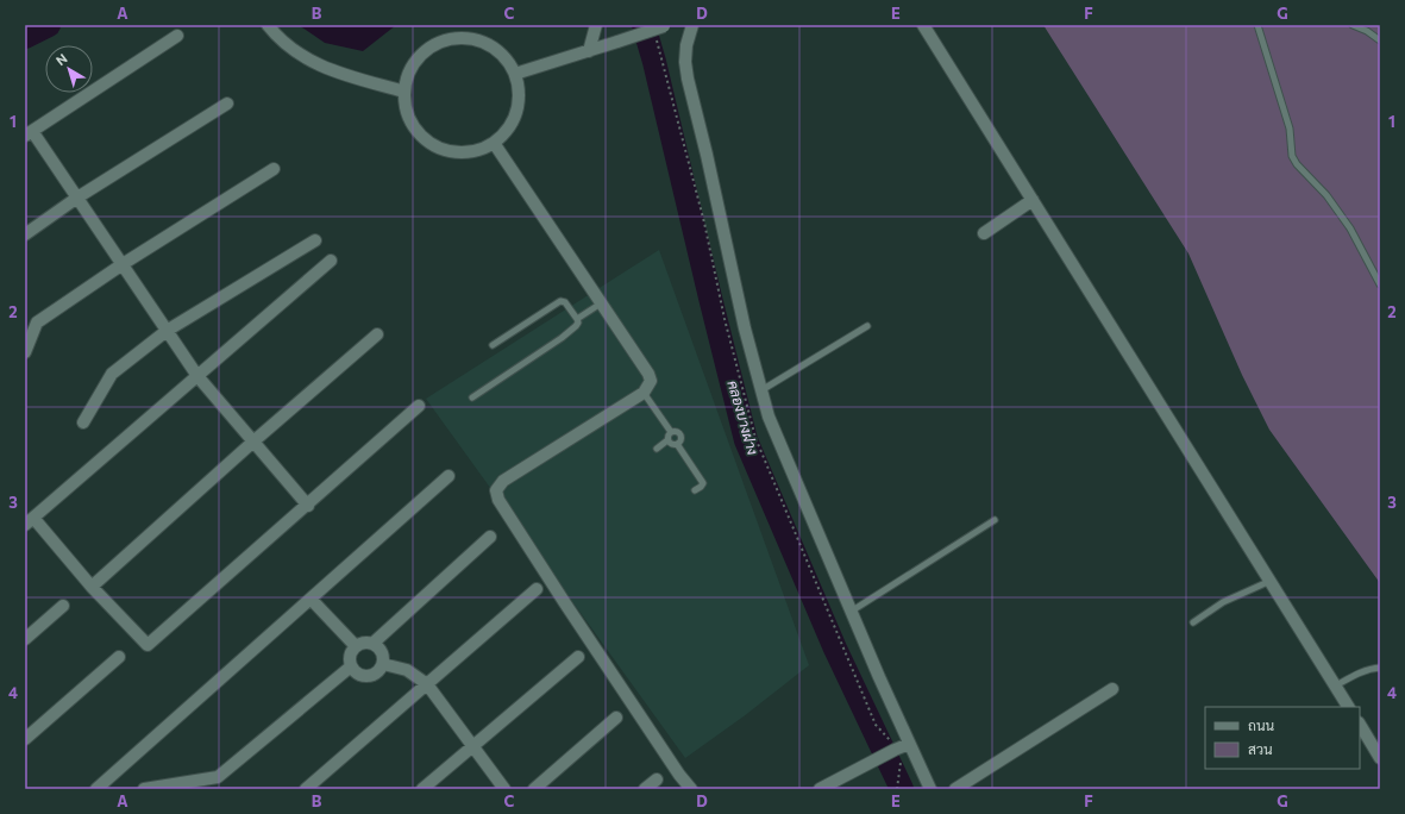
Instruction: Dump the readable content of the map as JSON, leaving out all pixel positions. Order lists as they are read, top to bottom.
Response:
{
  "water": ["คลองบางฝาง"],
  "legend": ["ถนน", "สวน"],
  "north": "top left",
  "grid": {
    "columns": [
      "A",
      "B",
      "C",
      "D",
      "E",
      "F",
      "G"
    ],
    "rows": [
      "1",
      "2",
      "3",
      "4"
    ]
  }
}
